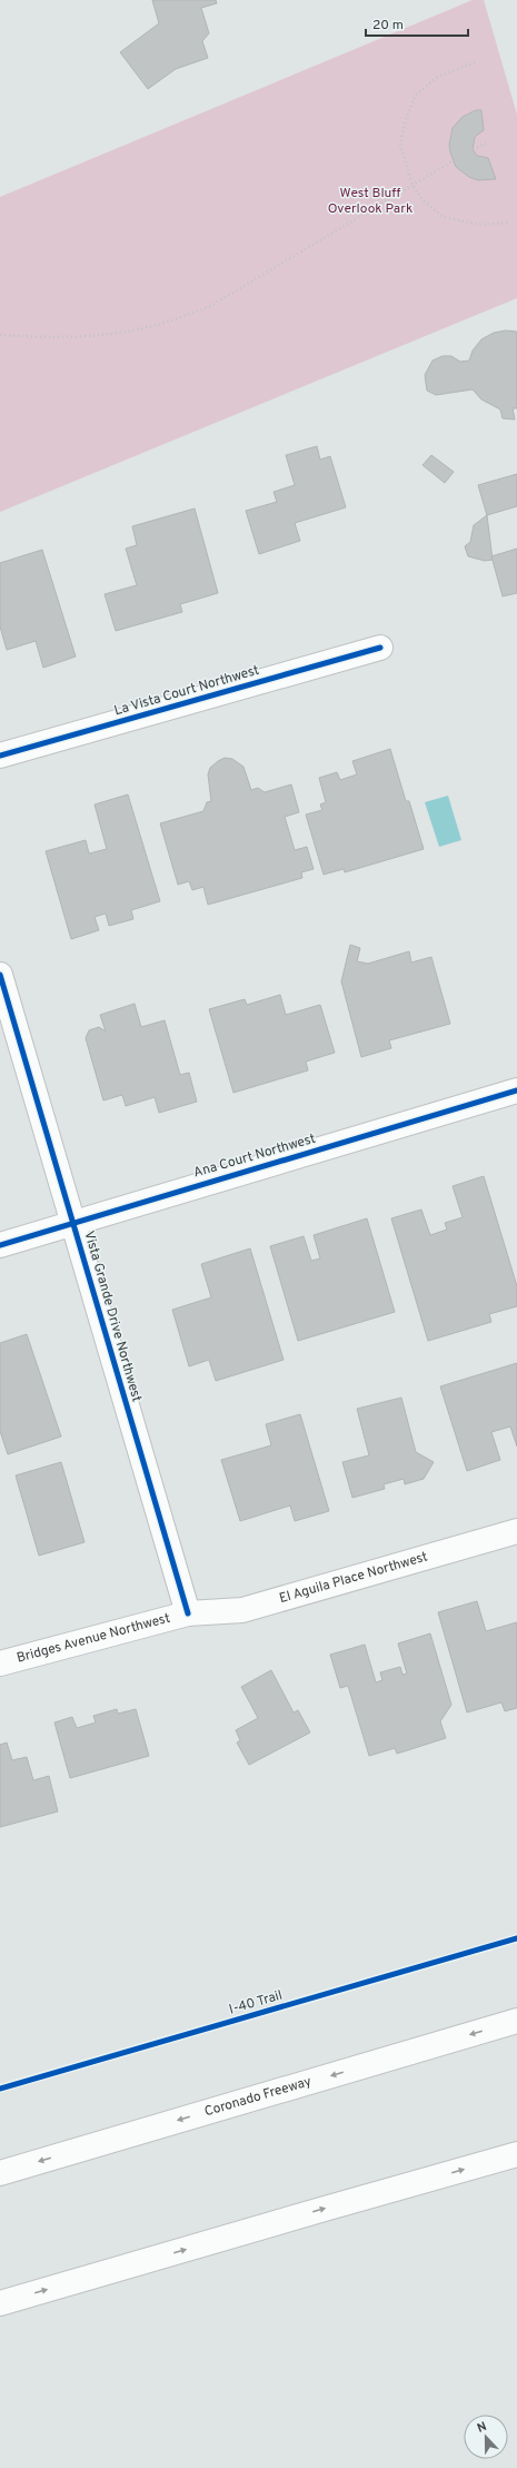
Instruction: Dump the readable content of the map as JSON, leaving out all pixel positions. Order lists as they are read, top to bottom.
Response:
{
  "streets": {
    "main road": [
      "La Vista Court Northwest",
      "Ana Court Northwest",
      "Vista Grande Drive Northwest",
      "El Aguila Place Northwest",
      "Bridges Avenue Northwest",
      "Coronado Freeway"
    ],
    "cycle path": ["I-40 Trail"]
  },
  "crossings": [
    ["Ana Court Northwest", "Vista Grande Drive Northwest"],
    ["Vista Grande Drive Northwest", "El Aguila Place Northwest"],
    ["Vista Grande Drive Northwest", "Bridges Avenue Northwest"],
    ["El Aguila Place Northwest", "Bridges Avenue Northwest"]
  ],
  "parks": ["West Bluff Overlook Park"],
  "scale_bar": "20 m",
  "north": "top"
}
